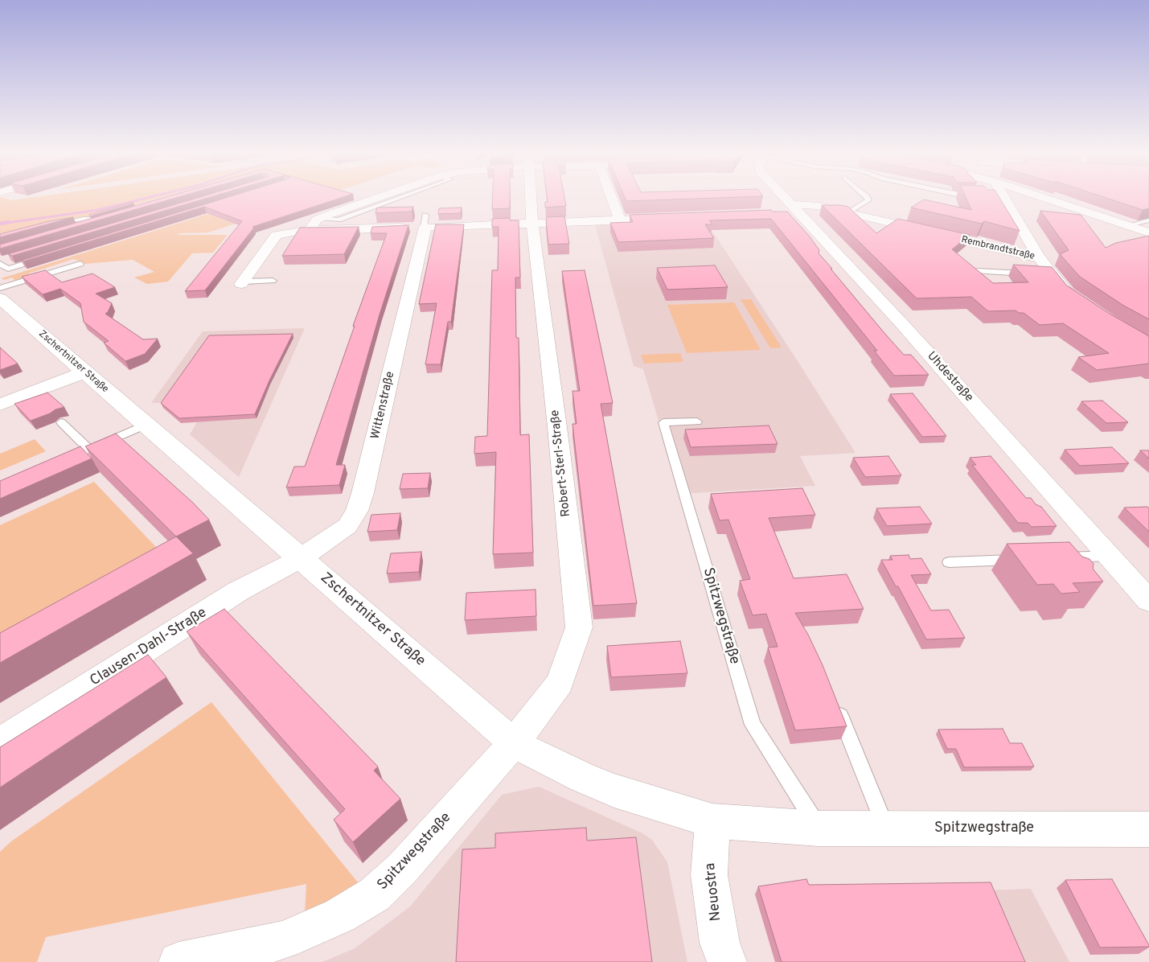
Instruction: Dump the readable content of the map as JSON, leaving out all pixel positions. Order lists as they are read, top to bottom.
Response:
{
  "streets": {
    "street": [
      "Rembrandtstraße",
      "Zschertnitzer Straße",
      "Uhdestraße",
      "Wittenstraße",
      "Robert-Sterl-Straße",
      "Spitzwegstraße",
      "Clausen-Dahl-Straße",
      "Neuostra"
    ]
  },
  "crossings": [
    ["Rembrandtstraße", "Uhdestraße"],
    ["Zschertnitzer Straße", "Wittenstraße"],
    ["Zschertnitzer Straße", "Robert-Sterl-Straße"],
    ["Zschertnitzer Straße", "Spitzwegstraße"],
    ["Zschertnitzer Straße", "Clausen-Dahl-Straße"],
    ["Wittenstraße", "Clausen-Dahl-Straße"],
    ["Robert-Sterl-Straße", "Spitzwegstraße"],
    ["Spitzwegstraße", "Neuostra"]
  ]
}
